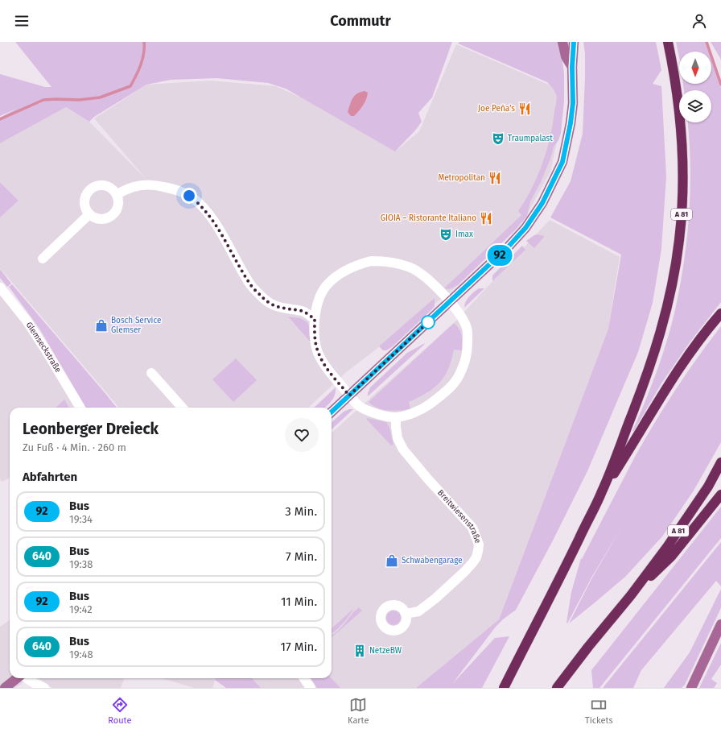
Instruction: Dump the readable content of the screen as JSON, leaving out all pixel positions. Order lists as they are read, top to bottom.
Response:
{
  "streets": {
    "highway": ["A 81"],
    "street": ["Glemseckstraße", "Breitwiesenstraße"]
  },
  "places": {
    "restaurant": ["Joe Peña’s", "Metropolitan", "GIOIA – Ristorante Italiano"],
    "theatre": ["Traumpalast", "Imax"],
    "shop": ["Bosch Service Glemser", "Schwabengarage"],
    "building": ["NetzeBW"]
  },
  "lines": ["bus line 92"],
  "north": "bottom",
  "page": {
    "header": "Commutr",
    "on_map": "92",
    "heading": [
      ["Leonberger Dreieck", "Zu Fuß · 4 Min. · 260 m"],
      "Abfahrten"
    ],
    "list": [
      {
        "mark": "92",
        "name": "Bus",
        "note": "19:34",
        "value": "3 Min."
      },
      {
        "mark": "640",
        "name": "Bus",
        "note": "19:38",
        "value": "7 Min."
      },
      {
        "mark": "92",
        "name": "Bus",
        "note": "19:42",
        "value": "11 Min."
      },
      {
        "mark": "640",
        "name": "Bus",
        "note": "19:48",
        "value": "17 Min."
      }
    ],
    "tabs": ["Route", "Karte", "Tickets"]
  }
}
